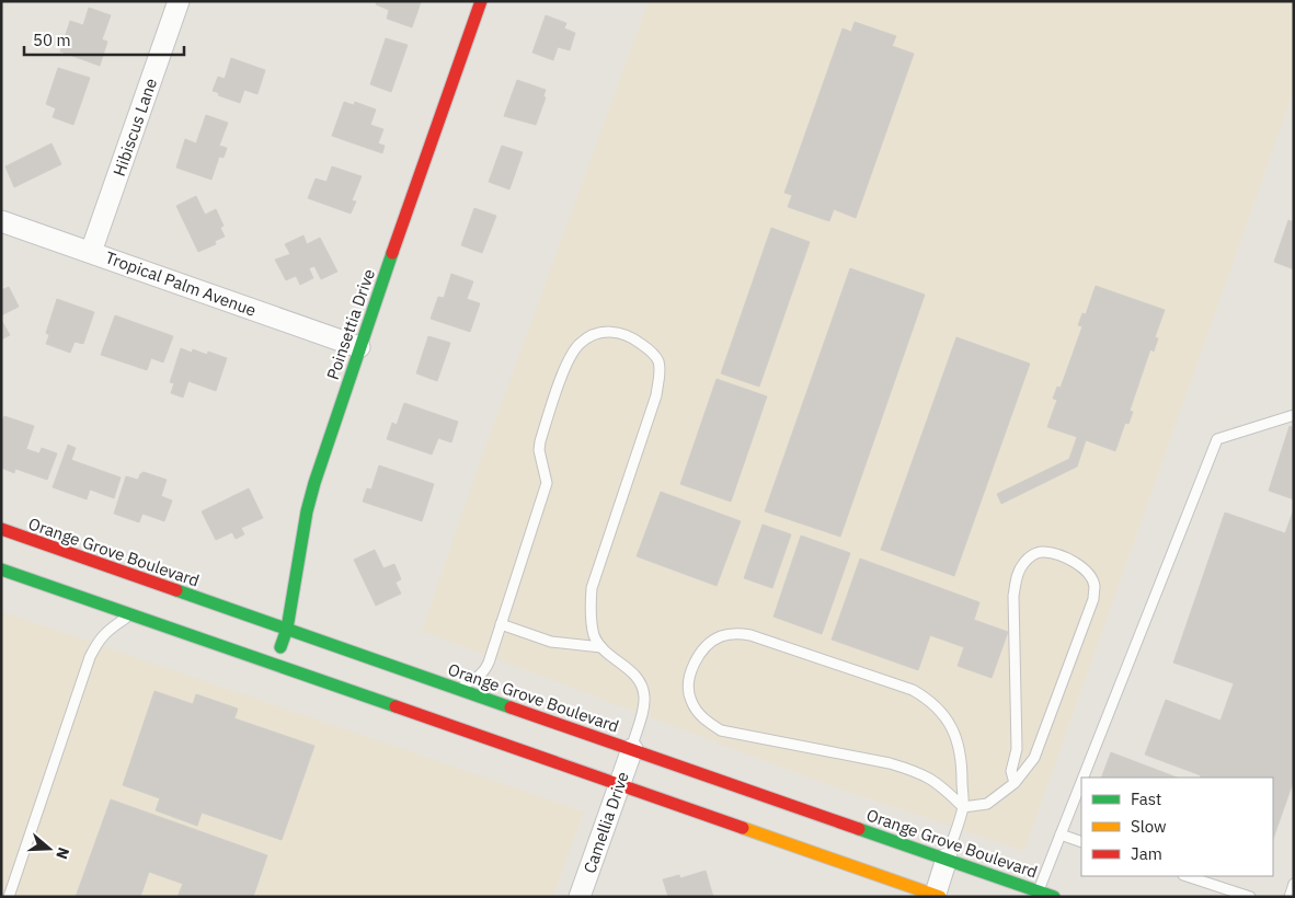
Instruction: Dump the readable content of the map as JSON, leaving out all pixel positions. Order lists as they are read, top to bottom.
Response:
{
  "streets": {
    "street": [
      "Hibiscus Lane",
      "Tropical Palm Avenue",
      "Poinsettia Drive",
      "Orange Grove Boulevard",
      "Camellia Drive"
    ]
  },
  "crossings": [
    ["Hibiscus Lane", "Tropical Palm Avenue"],
    ["Tropical Palm Avenue", "Poinsettia Drive"],
    ["Poinsettia Drive", "Orange Grove Boulevard"],
    ["Orange Grove Boulevard", "Camellia Drive"]
  ],
  "legend": ["Fast", "Slow", "Jam"],
  "scale_bar": "50 m",
  "north": "right"
}
